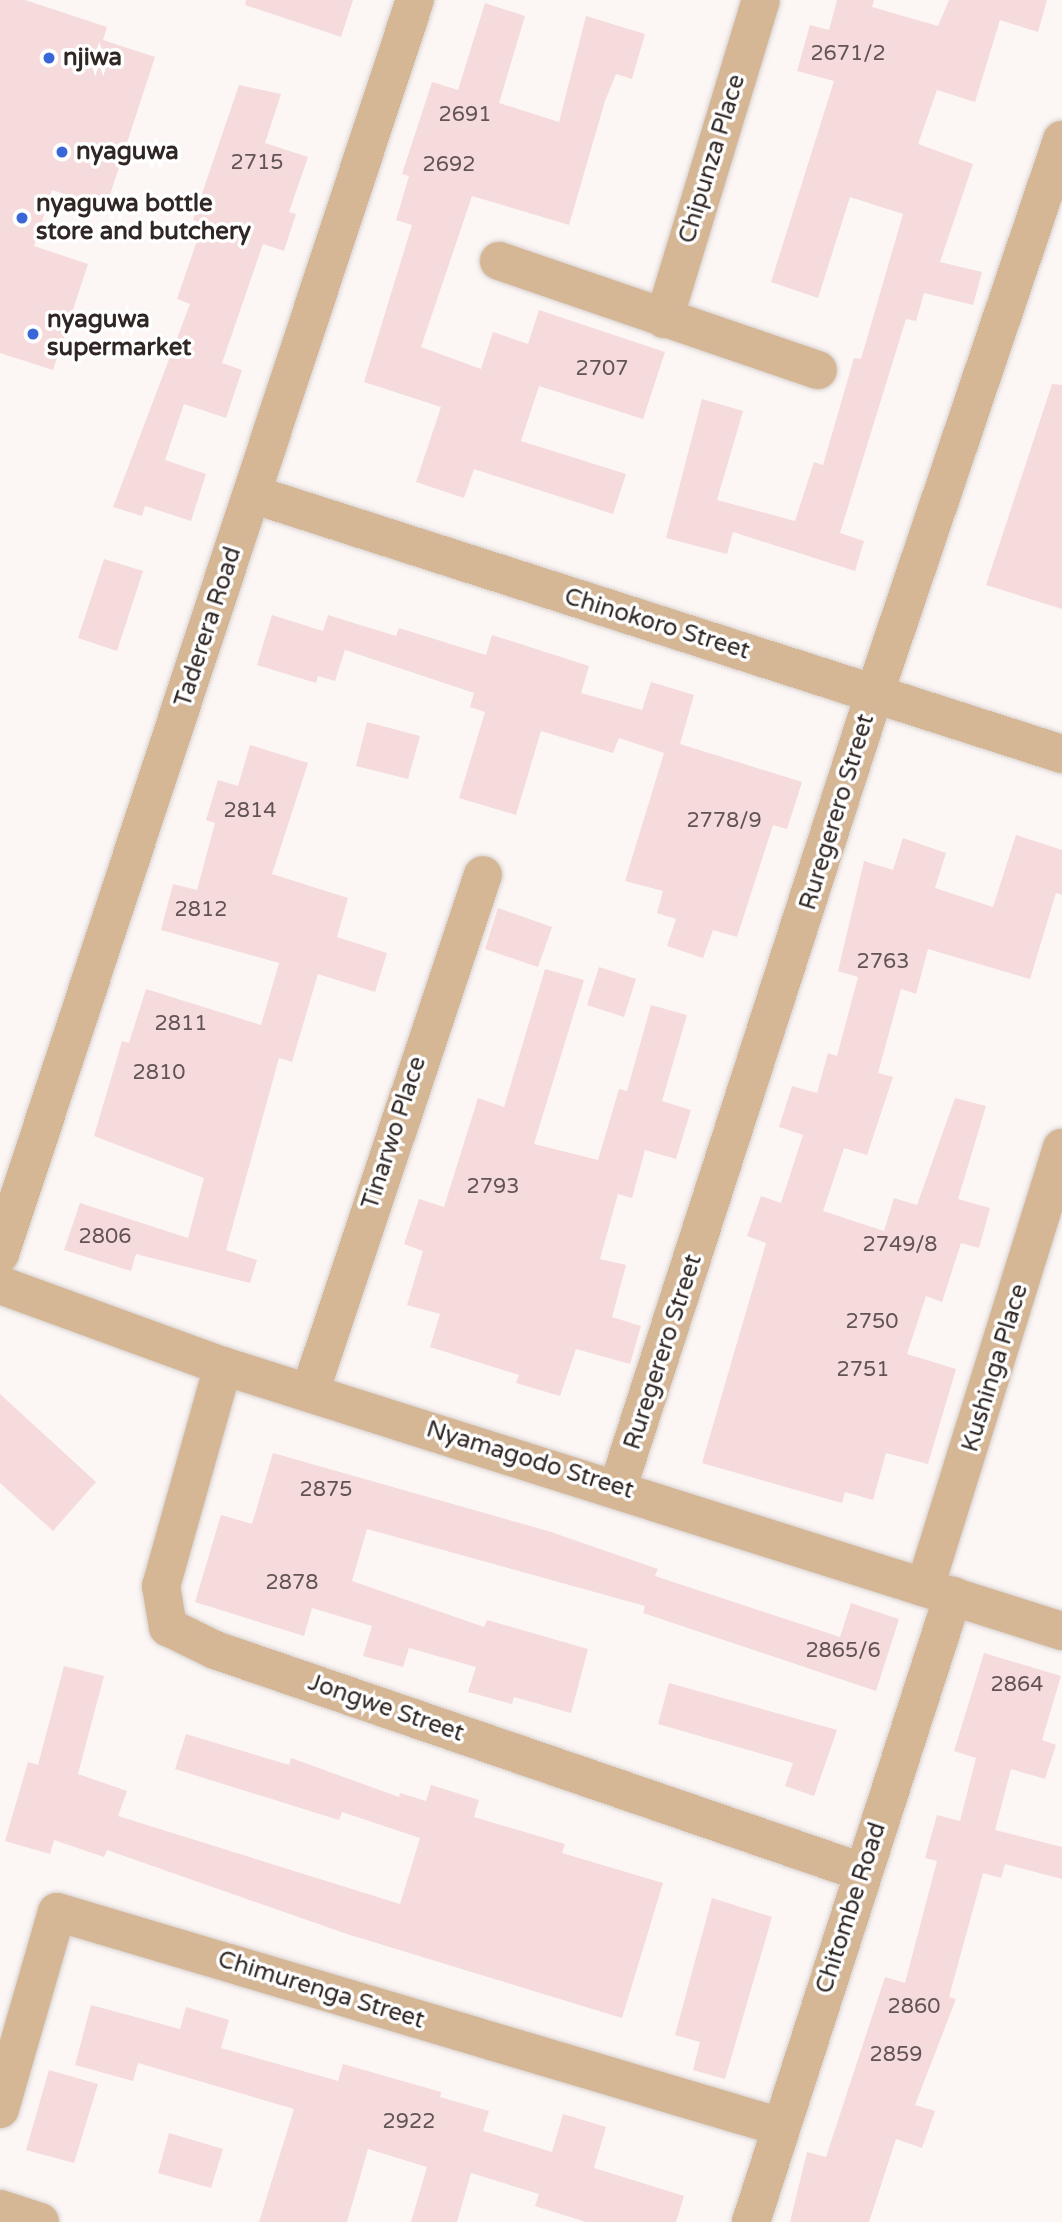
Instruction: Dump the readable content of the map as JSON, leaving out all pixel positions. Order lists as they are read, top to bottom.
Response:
{
  "streets": {
    "street": [
      "Chipunza Place",
      "Chinokoro Street",
      "Taderera Road",
      "Ruregerero Street",
      "Tinarwo Place",
      "Kushinga Place",
      "Nyamagodo Street",
      "Jongwe Street",
      "Chitombe Road",
      "Chimurenga Street"
    ]
  },
  "crossings": [
    ["Chinokoro Street", "Taderera Road"],
    ["Chinokoro Street", "Ruregerero Street"],
    ["Ruregerero Street", "Nyamagodo Street"],
    ["Tinarwo Place", "Nyamagodo Street"],
    ["Kushinga Place", "Nyamagodo Street"],
    ["Kushinga Place", "Chitombe Road"],
    ["Nyamagodo Street", "Jongwe Street"],
    ["Nyamagodo Street", "Chitombe Road"],
    ["Jongwe Street", "Chitombe Road"],
    ["Chitombe Road", "Chimurenga Street"]
  ],
  "places": [
    "njiwa",
    "nyaguwa",
    "nyaguwa bottle store and butchery",
    "nyaguwa supermarket"
  ],
  "house_numbers": [
    "2671/2",
    "2691",
    "2715",
    "2692",
    "2707",
    "2814",
    "2778/9",
    "2812",
    "2763",
    "2811",
    "2810",
    "2793",
    "2806",
    "2749/8",
    "2750",
    "2751",
    "2875",
    "2878",
    "2865/6",
    "2864",
    "2860",
    "2859",
    "2922"
  ]
}
